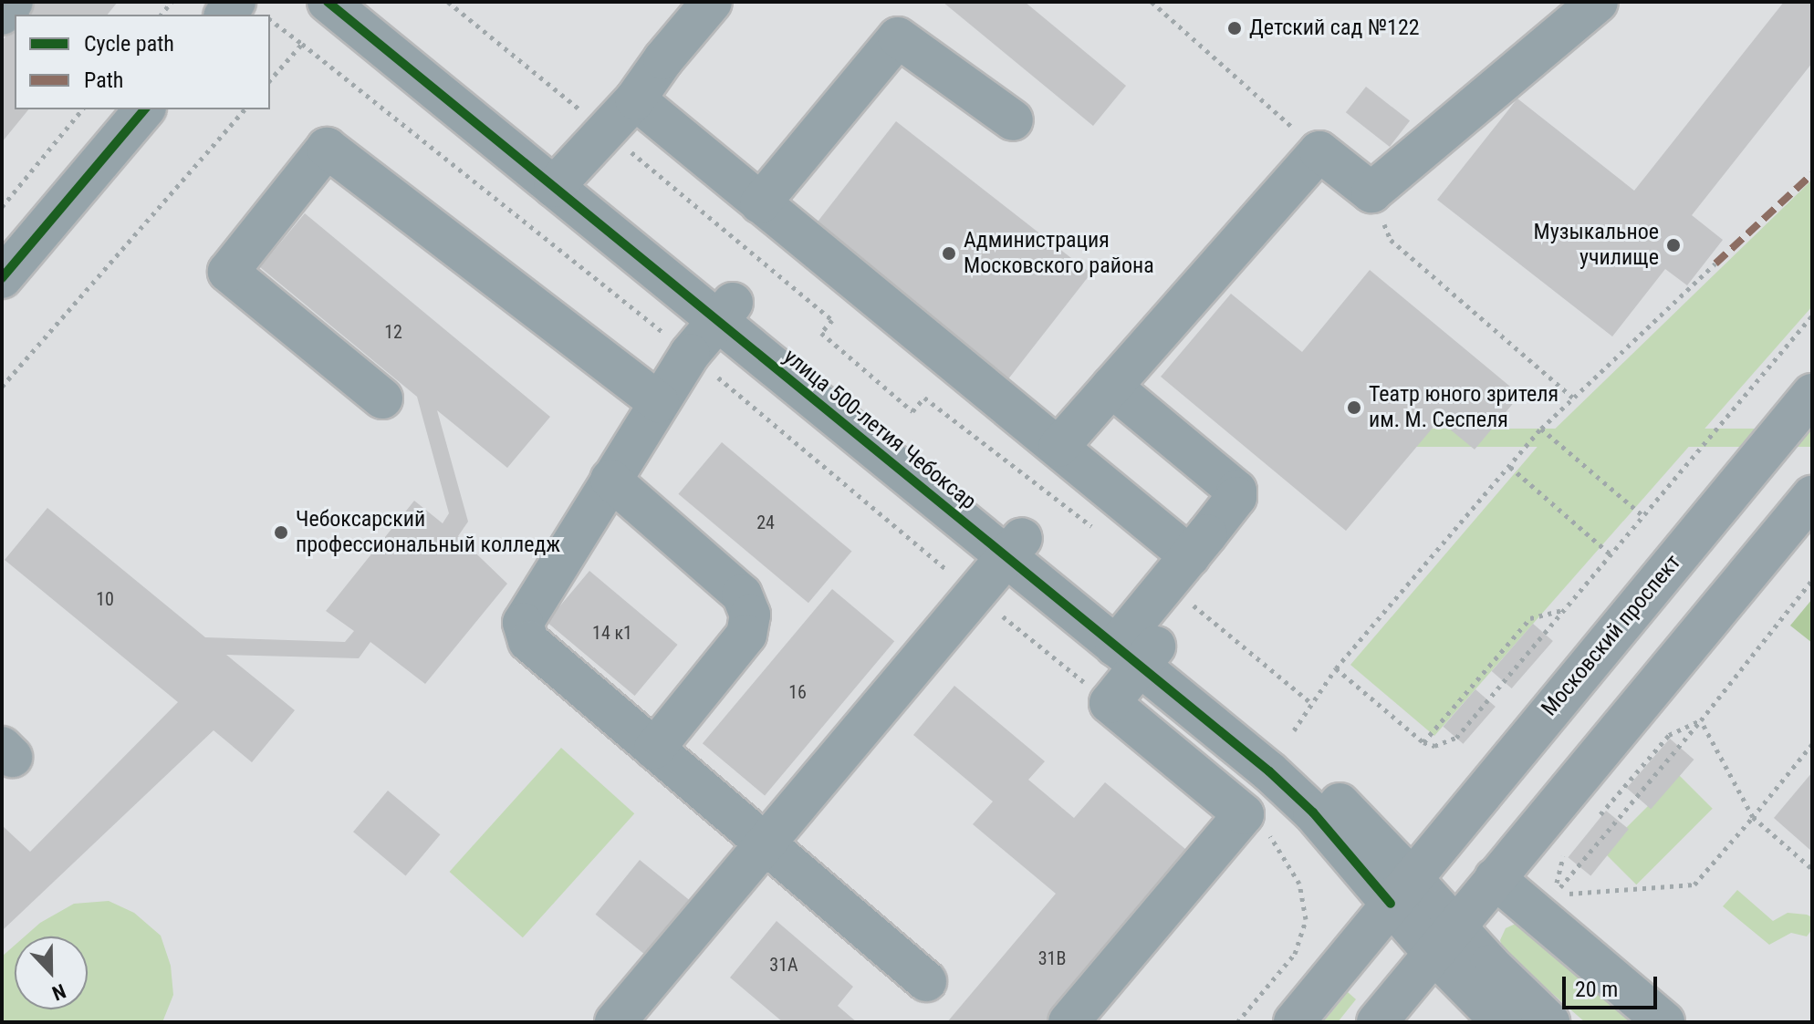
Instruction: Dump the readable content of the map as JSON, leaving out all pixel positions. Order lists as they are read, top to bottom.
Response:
{
  "streets": {
    "main road": ["Московский проспект"],
    "street": ["улица 500-летия Чебоксар"]
  },
  "crossings": [
    ["улица 500-летия Чебоксар", "Московский проспект"]
  ],
  "places": [
    "Детский сад №122",
    "Музыкальное училище",
    "Администрация Московского района",
    "Театр юного зрителя им. М. Сеспеля",
    "Чебоксарский профессиональный колледж"
  ],
  "house_numbers": [
    "12",
    "24",
    "10",
    "14 к1",
    "16",
    "31В",
    "31А"
  ],
  "legend": ["Cycle path", "Path"],
  "scale_bar": "20 m",
  "north": "bottom"
}
